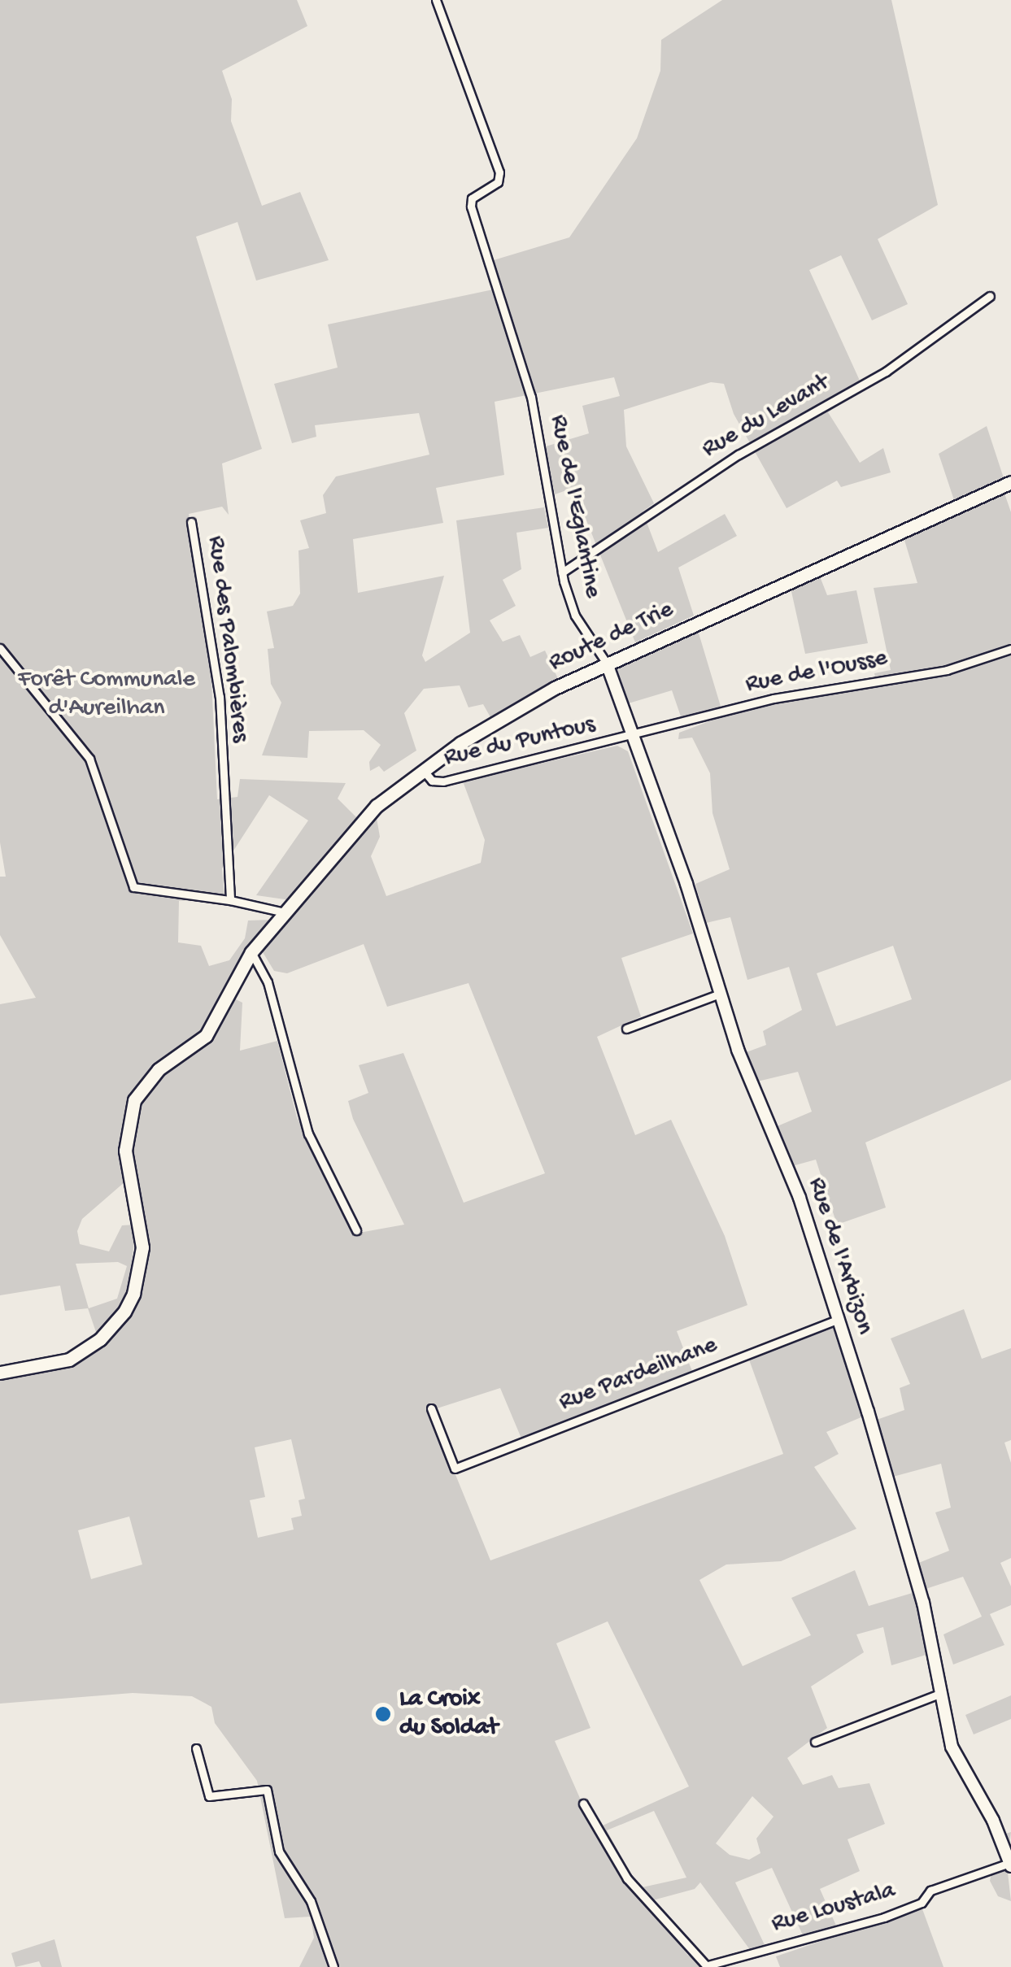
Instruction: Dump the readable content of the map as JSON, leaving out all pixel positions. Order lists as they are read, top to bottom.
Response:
{
  "streets": {
    "main road": ["Route de Trie"],
    "street": [
      "Rue du Levant",
      "Rue de l'Eglantine",
      "Rue des Palombières",
      "Rue de l'Ousse",
      "Rue du Puntous",
      "Rue de l'Arbizon",
      "Rue Pardeilhane",
      "Rue Loustala"
    ]
  },
  "crossings": [
    ["Rue du Levant", "Rue de l'Eglantine"],
    ["Rue de l'Eglantine", "Route de Trie"],
    ["Rue de l'Eglantine", "Rue de l'Arbizon"],
    ["Route de Trie", "Rue du Puntous"],
    ["Route de Trie", "Rue de l'Arbizon"],
    ["Rue de l'Ousse", "Rue du Puntous"],
    ["Rue de l'Ousse", "Rue de l'Arbizon"],
    ["Rue du Puntous", "Rue de l'Arbizon"],
    ["Rue de l'Arbizon", "Rue Pardeilhane"],
    ["Rue de l'Arbizon", "Rue Loustala"]
  ],
  "parks": ["Forêt Communale d'Aureilhan"],
  "places": ["La Croix du Soldat"]
}
